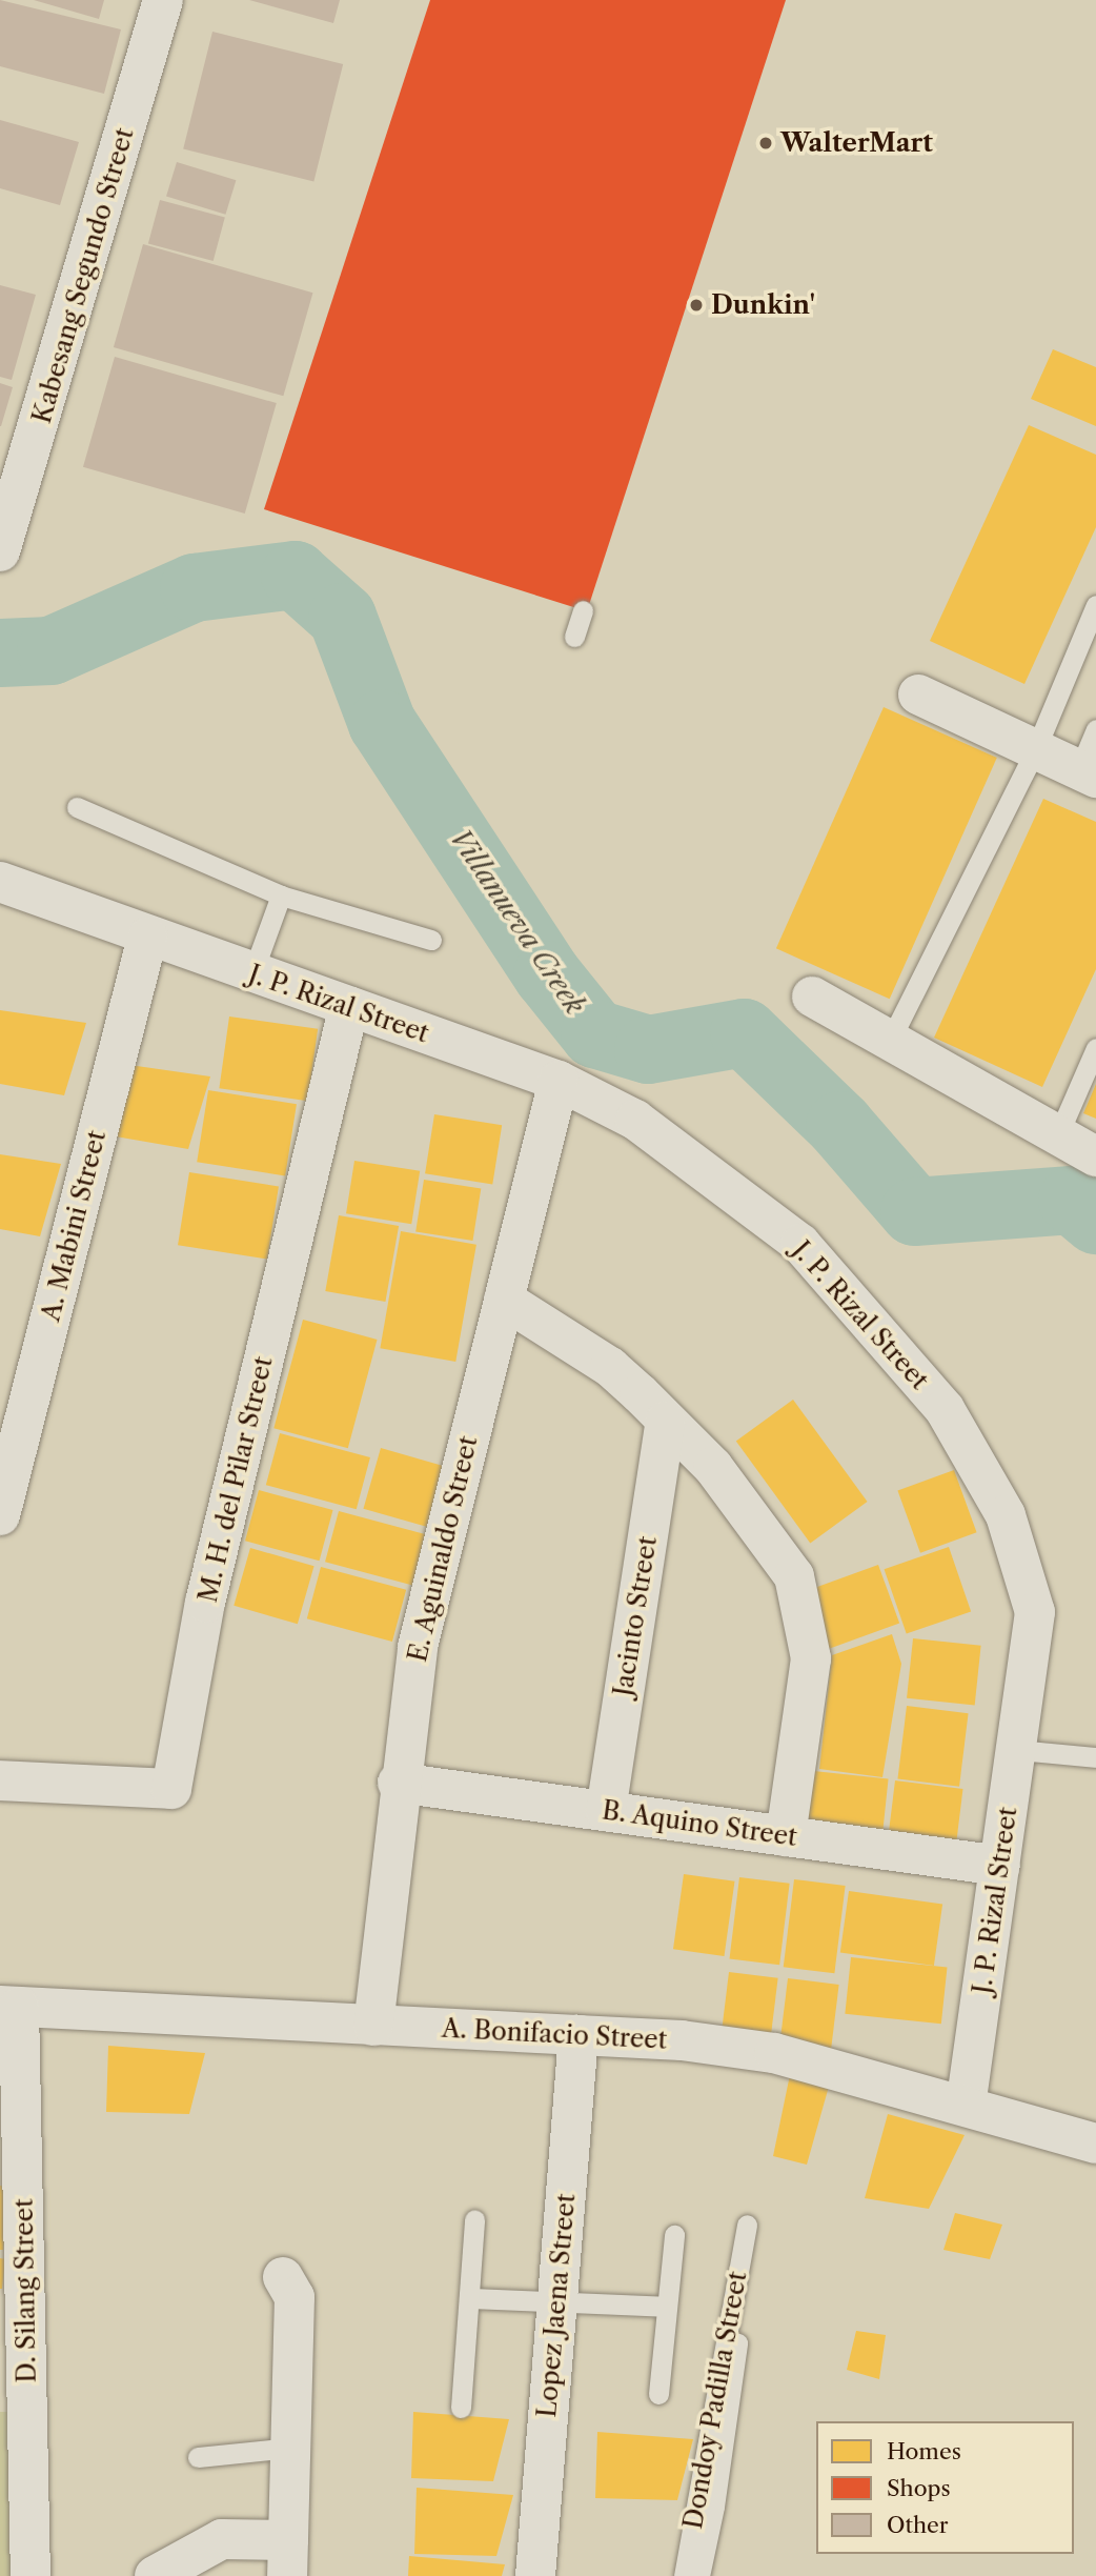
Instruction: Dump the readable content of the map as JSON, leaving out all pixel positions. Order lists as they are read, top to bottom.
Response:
{
  "streets": {
    "street": [
      "Kabesang Segundo Street",
      "J. P. Rizal Street",
      "A. Mabini Street",
      "M. H. del Pilar Street",
      "E. Aguinaldo Street",
      "Jacinto Street",
      "B. Aquino Street",
      "A. Bonifacio Street",
      "D. Silang Street",
      "Lopez Jaena Street"
    ],
    "lane": ["Dondoy Padilla Street"]
  },
  "crossings": [
    ["J. P. Rizal Street", "A. Mabini Street"],
    ["J. P. Rizal Street", "M. H. del Pilar Street"],
    ["J. P. Rizal Street", "E. Aguinaldo Street"],
    ["J. P. Rizal Street", "B. Aquino Street"],
    ["J. P. Rizal Street", "A. Bonifacio Street"],
    ["E. Aguinaldo Street", "B. Aquino Street"],
    ["E. Aguinaldo Street", "A. Bonifacio Street"],
    ["Jacinto Street", "B. Aquino Street"],
    ["A. Bonifacio Street", "D. Silang Street"],
    ["A. Bonifacio Street", "Lopez Jaena Street"]
  ],
  "water": ["Villanueva Creek"],
  "places": ["WalterMart", "Dunkin'"],
  "legend": ["Homes", "Shops", "Other"]
}
